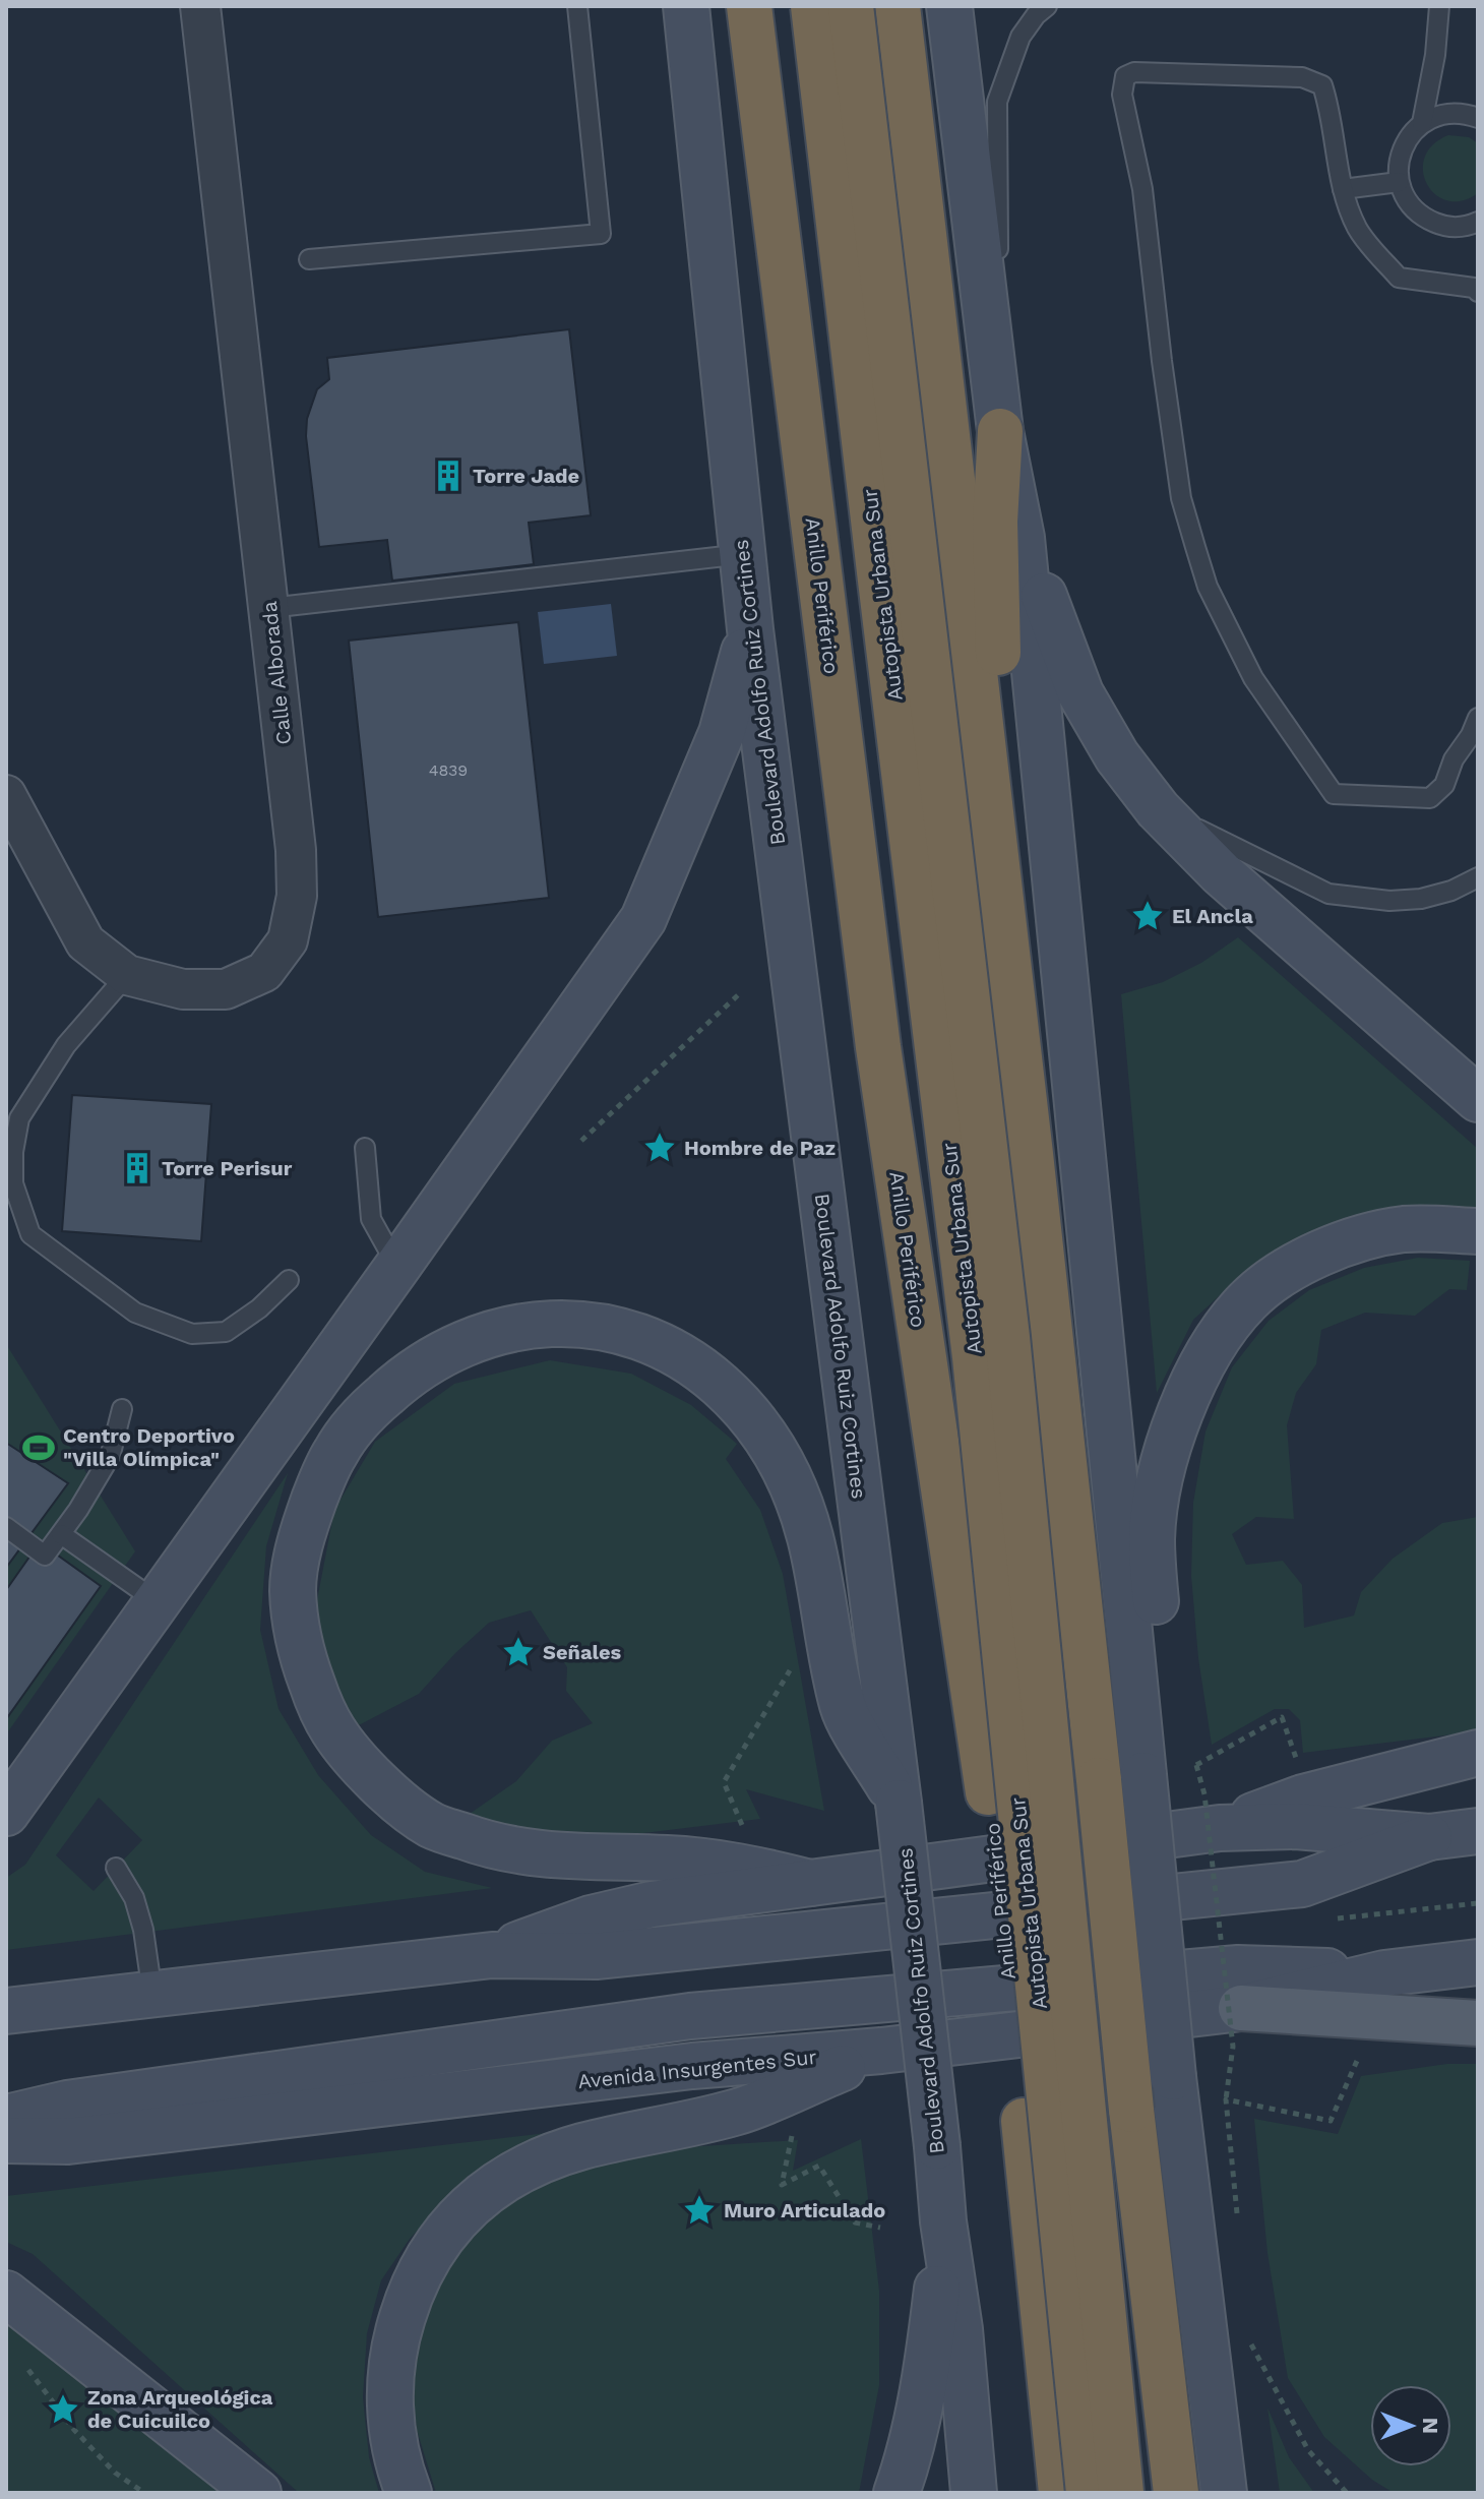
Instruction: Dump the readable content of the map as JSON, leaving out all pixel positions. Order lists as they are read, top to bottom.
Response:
{
  "streets": {
    "highway": ["Autopista Urbana Sur", "Anillo Periférico"],
    "main road": ["Boulevard Adolfo Ruiz Cortines", "Avenida Insurgentes Sur"],
    "street": ["Calle Alborada"]
  },
  "places": {
    "building": ["Torre Jade", "Torre Perisur"],
    "place": [
      "El Ancla",
      "Hombre de Paz",
      "Señales",
      "Muro Articulado",
      "Zona Arqueológica de Cuicuilco"
    ],
    "sports": ["Centro Deportivo \"Villa Olímpica\""]
  },
  "house_numbers": ["4839"],
  "north": "right"
}
